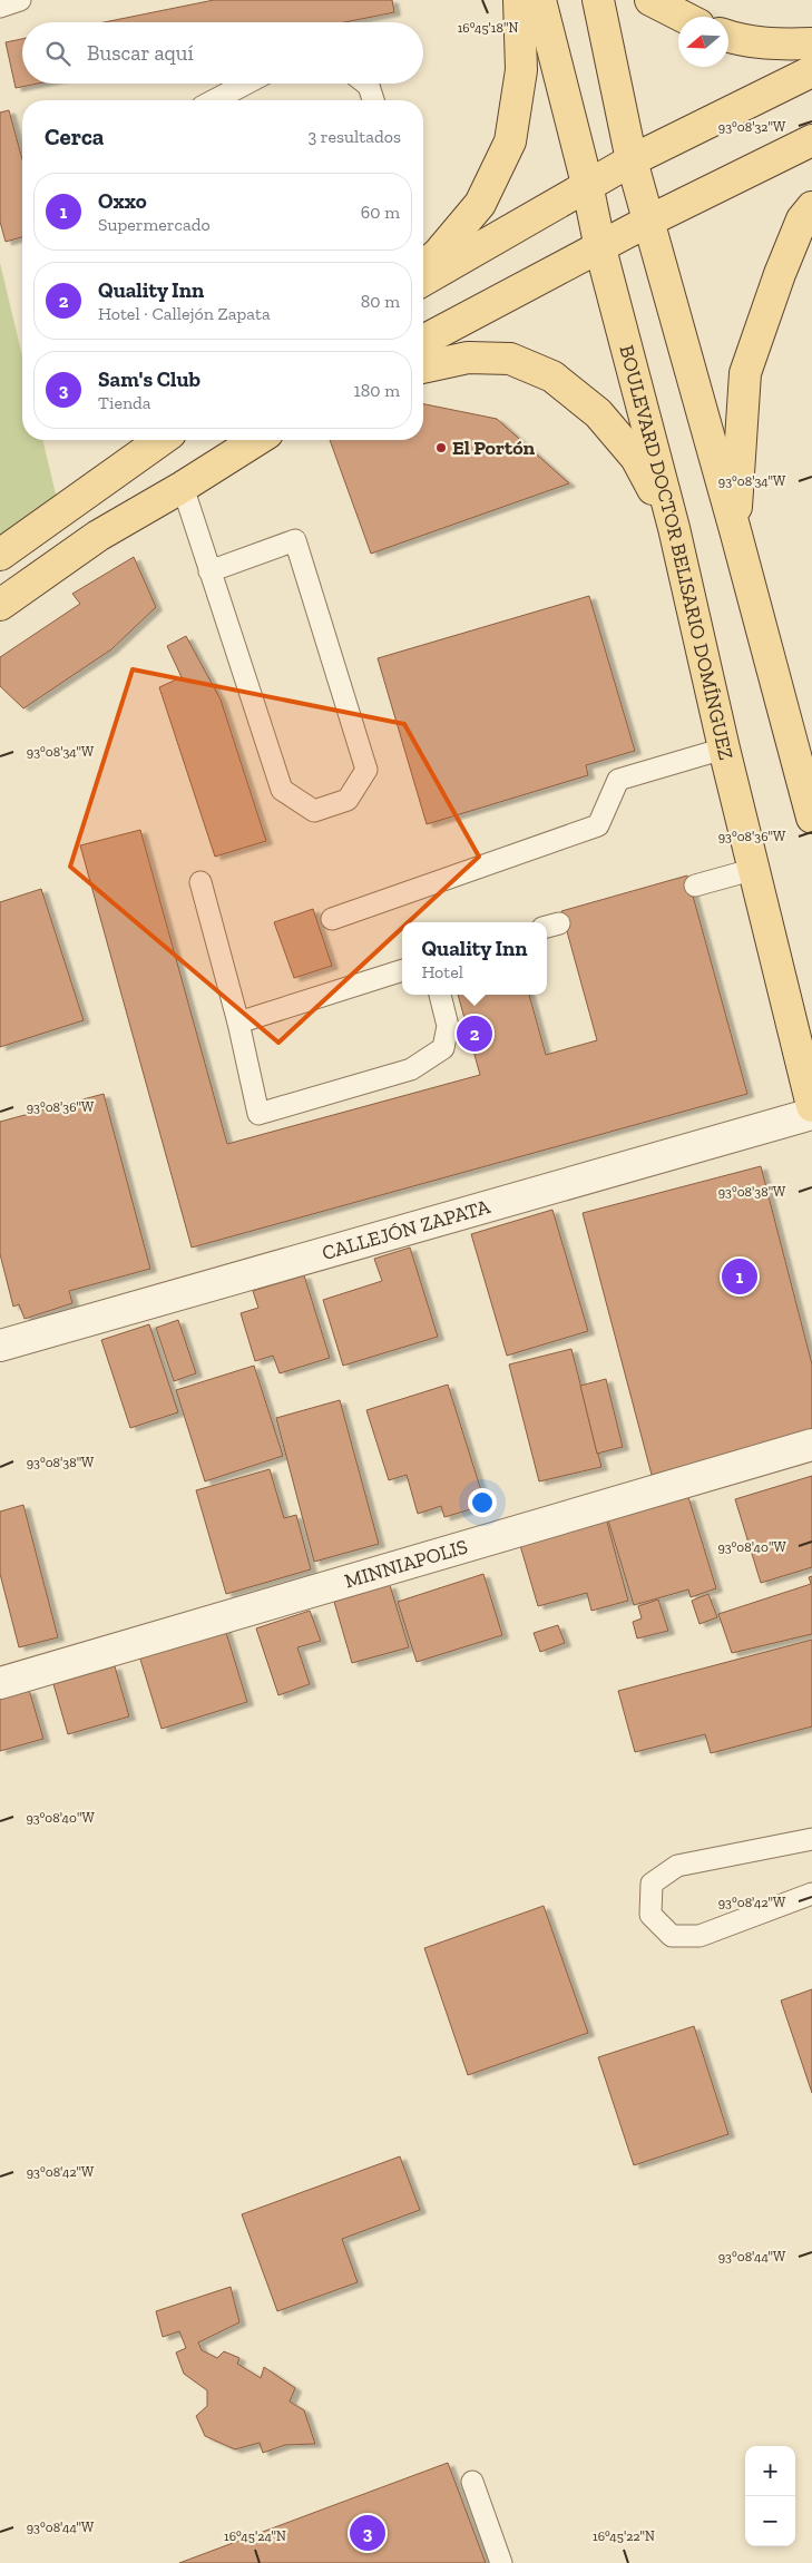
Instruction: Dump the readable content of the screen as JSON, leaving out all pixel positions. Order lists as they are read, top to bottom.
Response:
{
  "streets": {
    "main road": ["BOULEVARD DOCTOR BELISARIO DOMÍNGUEZ"],
    "street": ["CALLEJÓN ZAPATA", "MINNIAPOLIS"]
  },
  "places": ["El Portón"],
  "north": "left",
  "page": {
    "search": "Buscar aquí",
    "heading": ["Cerca", "3 resultados"],
    "list": [
      {
        "mark": "1",
        "name": "Oxxo",
        "note": "Supermercado",
        "value": "60 m"
      },
      {
        "mark": "2",
        "name": "Quality Inn",
        "note": "Hotel · Callejón Zapata",
        "value": "80 m"
      },
      {
        "mark": "3",
        "name": "Sam's Club",
        "note": "Tienda",
        "value": "180 m"
      }
    ],
    "popup": ["Quality Inn", "Hotel"],
    "pins": ["2", "1", "3"],
    "map_buttons": ["+", "−"]
  },
  "coordinates": [
    "16°45'18\"N",
    "93°08'32\"W",
    "93°08'34\"W",
    "93°08'36\"W",
    "93°08'38\"W",
    "93°08'40\"W",
    "93°08'42\"W",
    "93°08'44\"W",
    "16°45'24\"N",
    "16°45'22\"N"
  ]
}
